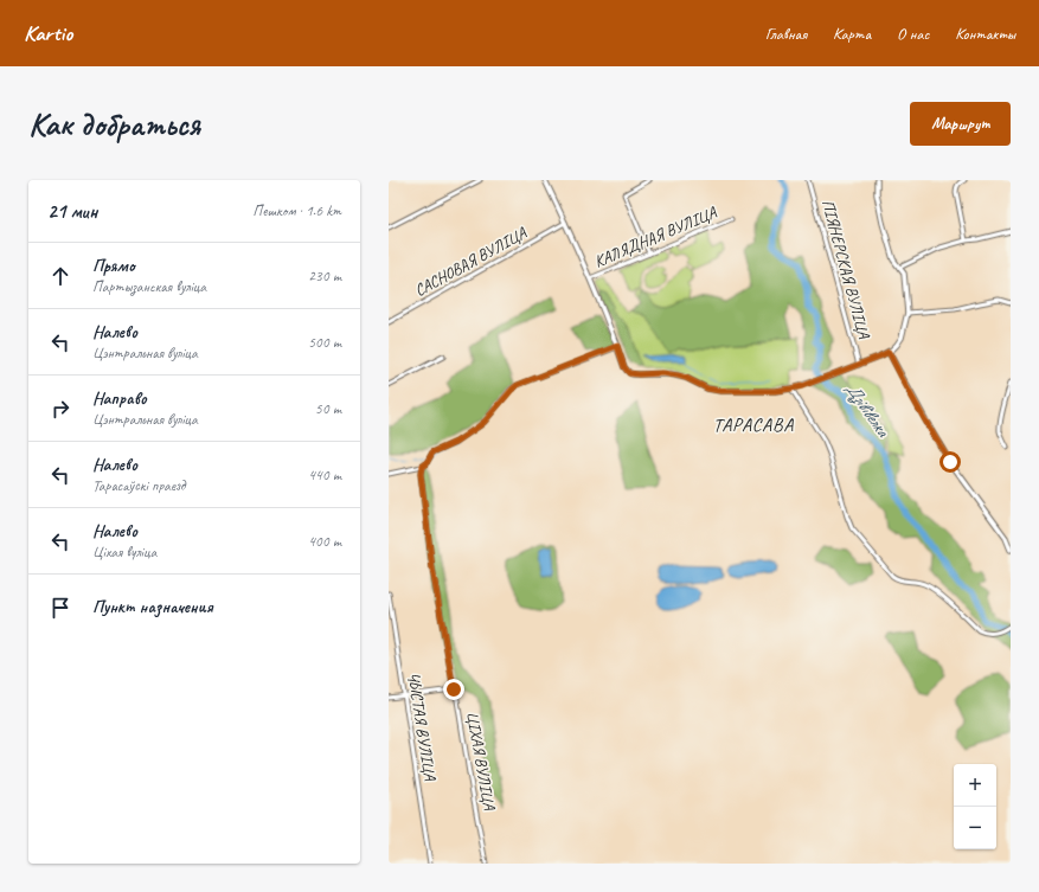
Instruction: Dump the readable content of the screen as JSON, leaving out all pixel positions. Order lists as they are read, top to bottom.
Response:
{
  "streets": {
    "street": [
      "КАЛЯДНАЯ ВУЛІЦА",
      "САСНОВАЯ ВУЛІЦА",
      "ПІЯНЕРСКАЯ ВУЛІЦА",
      "ЧЫСТАЯ ВУЛІЦА",
      "ЦІХАЯ ВУЛІЦА"
    ]
  },
  "districts": ["ТАРАСАВА"],
  "water": ["Дзівівелка"],
  "page": {
    "header": "Kartio",
    "nav": [
      "Главная",
      "Карта",
      "О нас",
      "Контакты"
    ],
    "buttons": "Маршрут",
    "title": "Как добраться",
    "heading": ["21 мин", "Пешком · 1.6 km"],
    "list": [
      ["Прямо", "Партызанская вуліца", "230 m"],
      ["Налево", "Цэнтральная вуліца", "500 m"],
      ["Направо", "Цэнтральная вуліца", "50 m"],
      ["Налево", "Тарасаўскі праезд", "440 m"],
      ["Налево", "Ціхая вуліца", "400 m"],
      "Пункт назначения"
    ],
    "map_buttons": ["+", "−"]
  }
}
